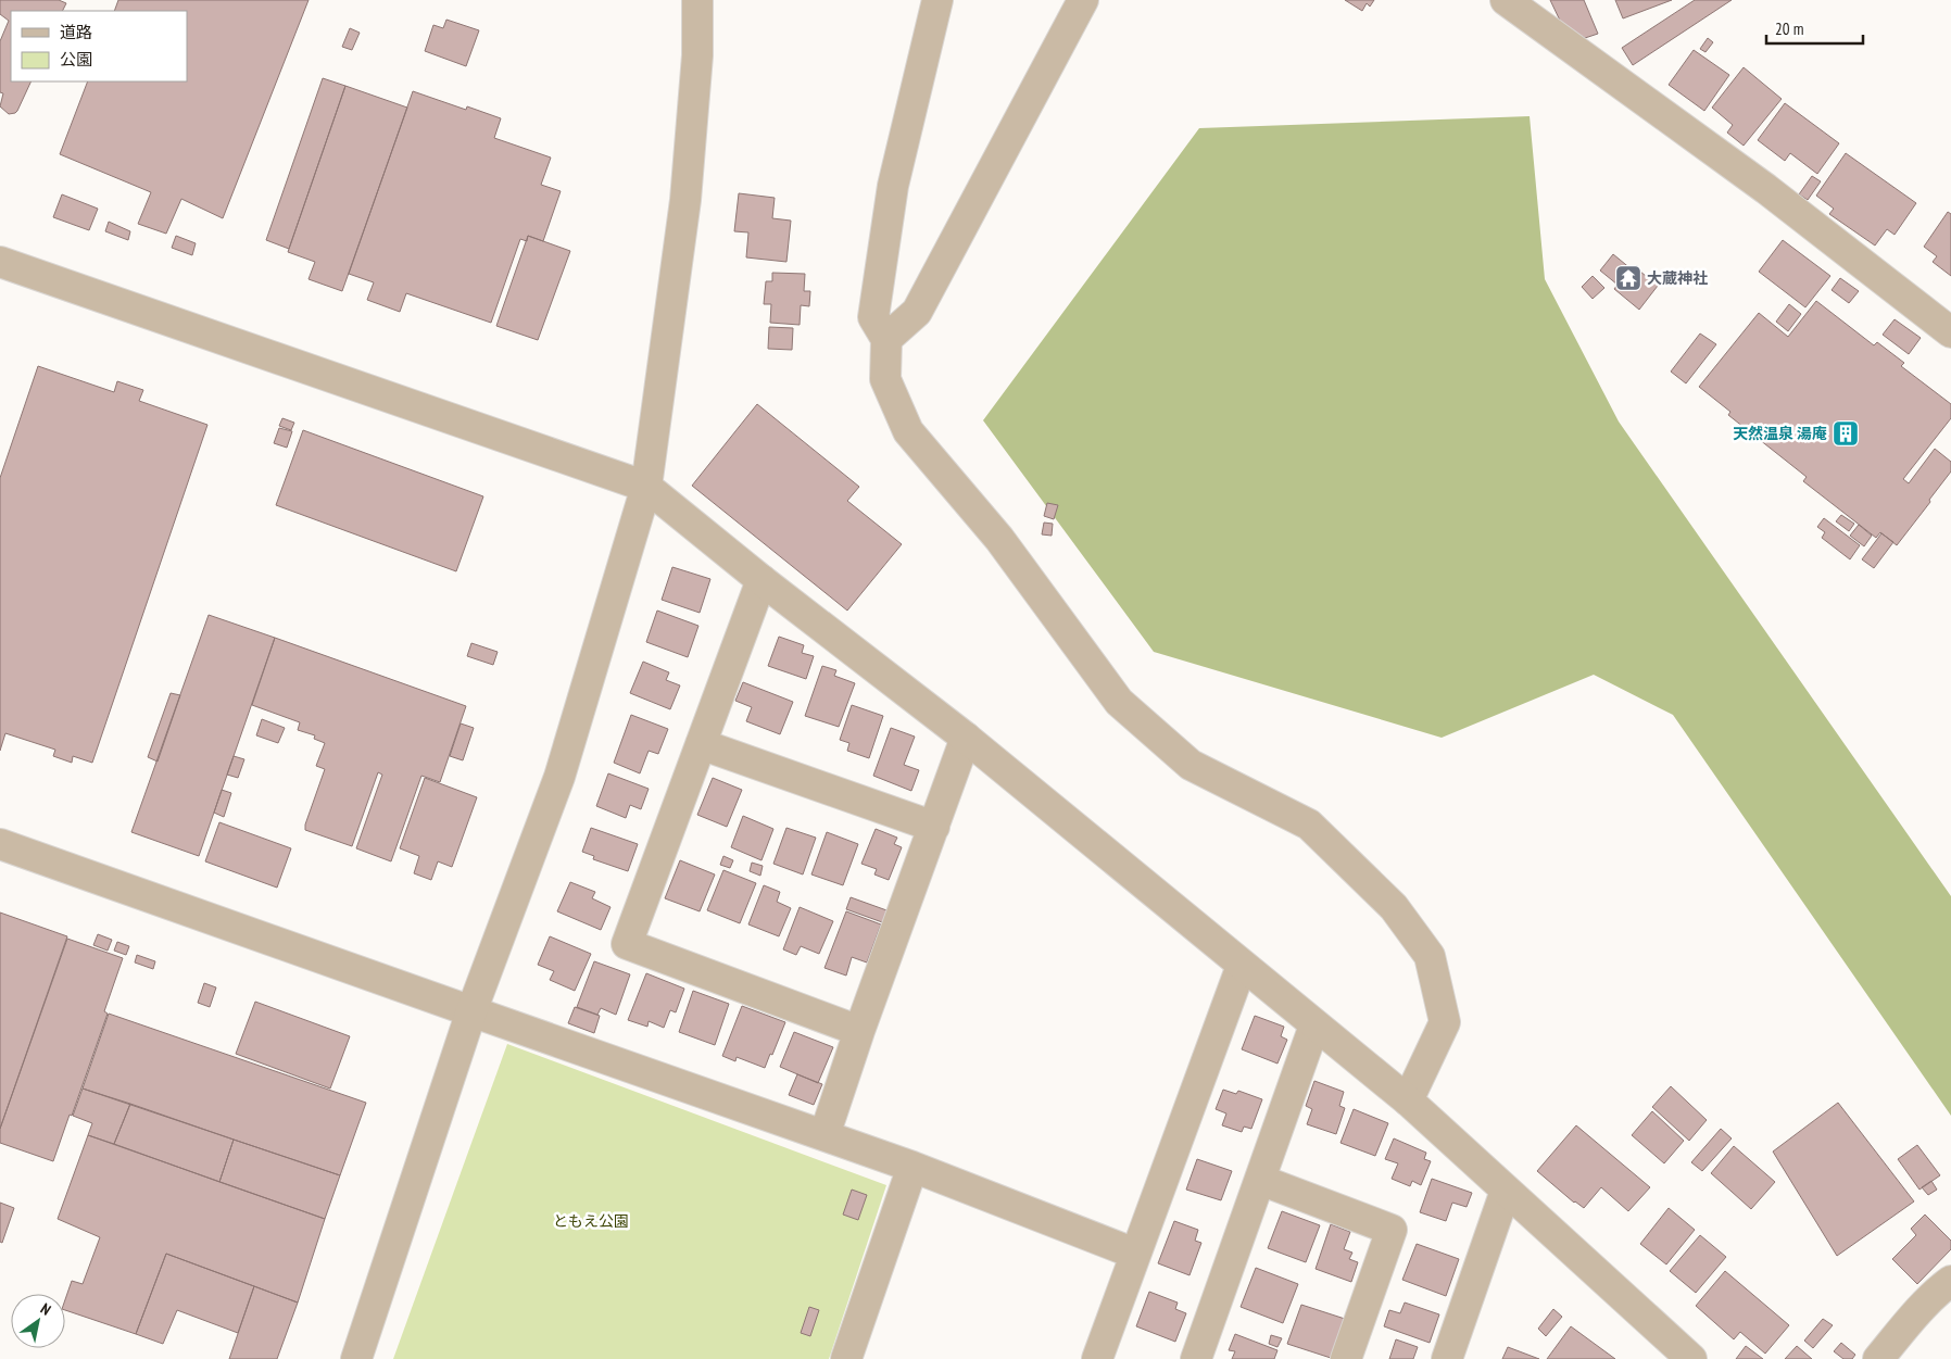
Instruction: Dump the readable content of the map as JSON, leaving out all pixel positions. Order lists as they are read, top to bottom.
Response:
{
  "parks": ["ともえ公園"],
  "places": {
    "temple": ["大蔵神社"],
    "building": ["天然温泉 湯庵"]
  },
  "legend": ["道路", "公園"],
  "scale_bar": "20 m",
  "north": "top right"
}
